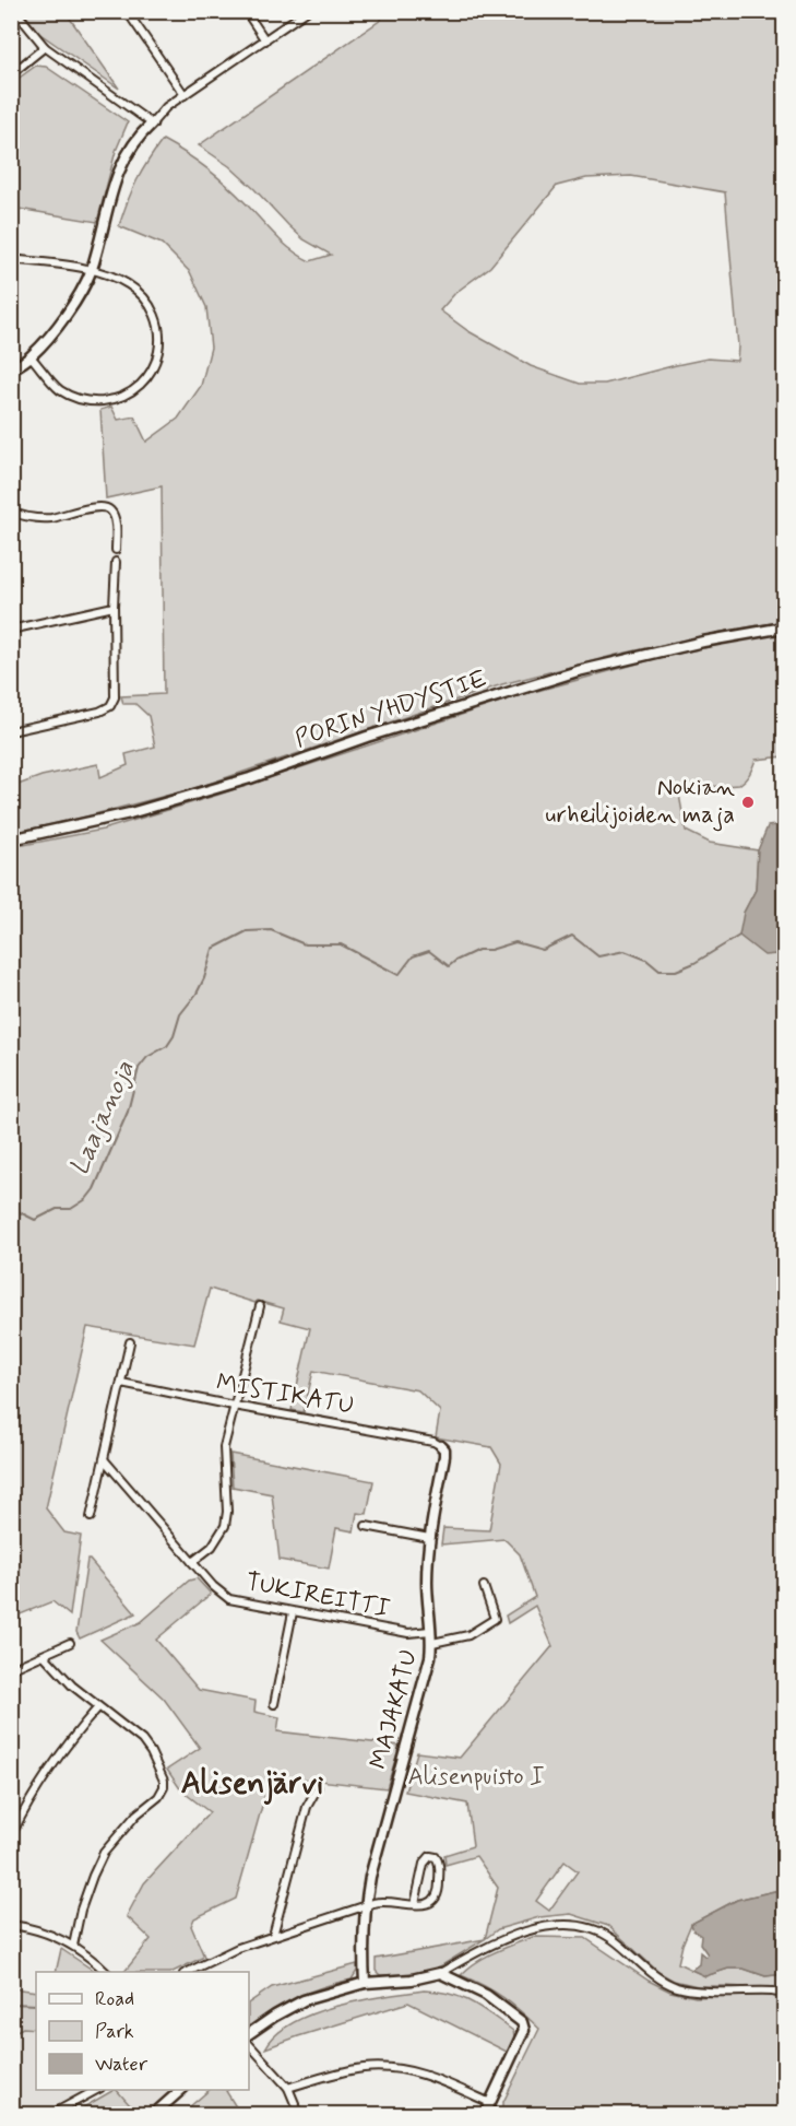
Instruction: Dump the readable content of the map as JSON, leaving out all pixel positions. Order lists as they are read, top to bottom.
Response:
{
  "streets": {
    "street": [
      "PORIN YHDYSTIE",
      "MISTIKATU",
      "TUKIREITTI",
      "MAJAKATU"
    ]
  },
  "crossings": [
    ["MISTIKATU", "MAJAKATU"],
    ["TUKIREITTI", "MAJAKATU"]
  ],
  "districts": ["Alisenjärvi"],
  "water": ["Laajanoja"],
  "parks": ["Alisenpuisto I"],
  "places": ["Nokian urheilijoiden maja"],
  "legend": ["Road", "Park", "Water"]
}
